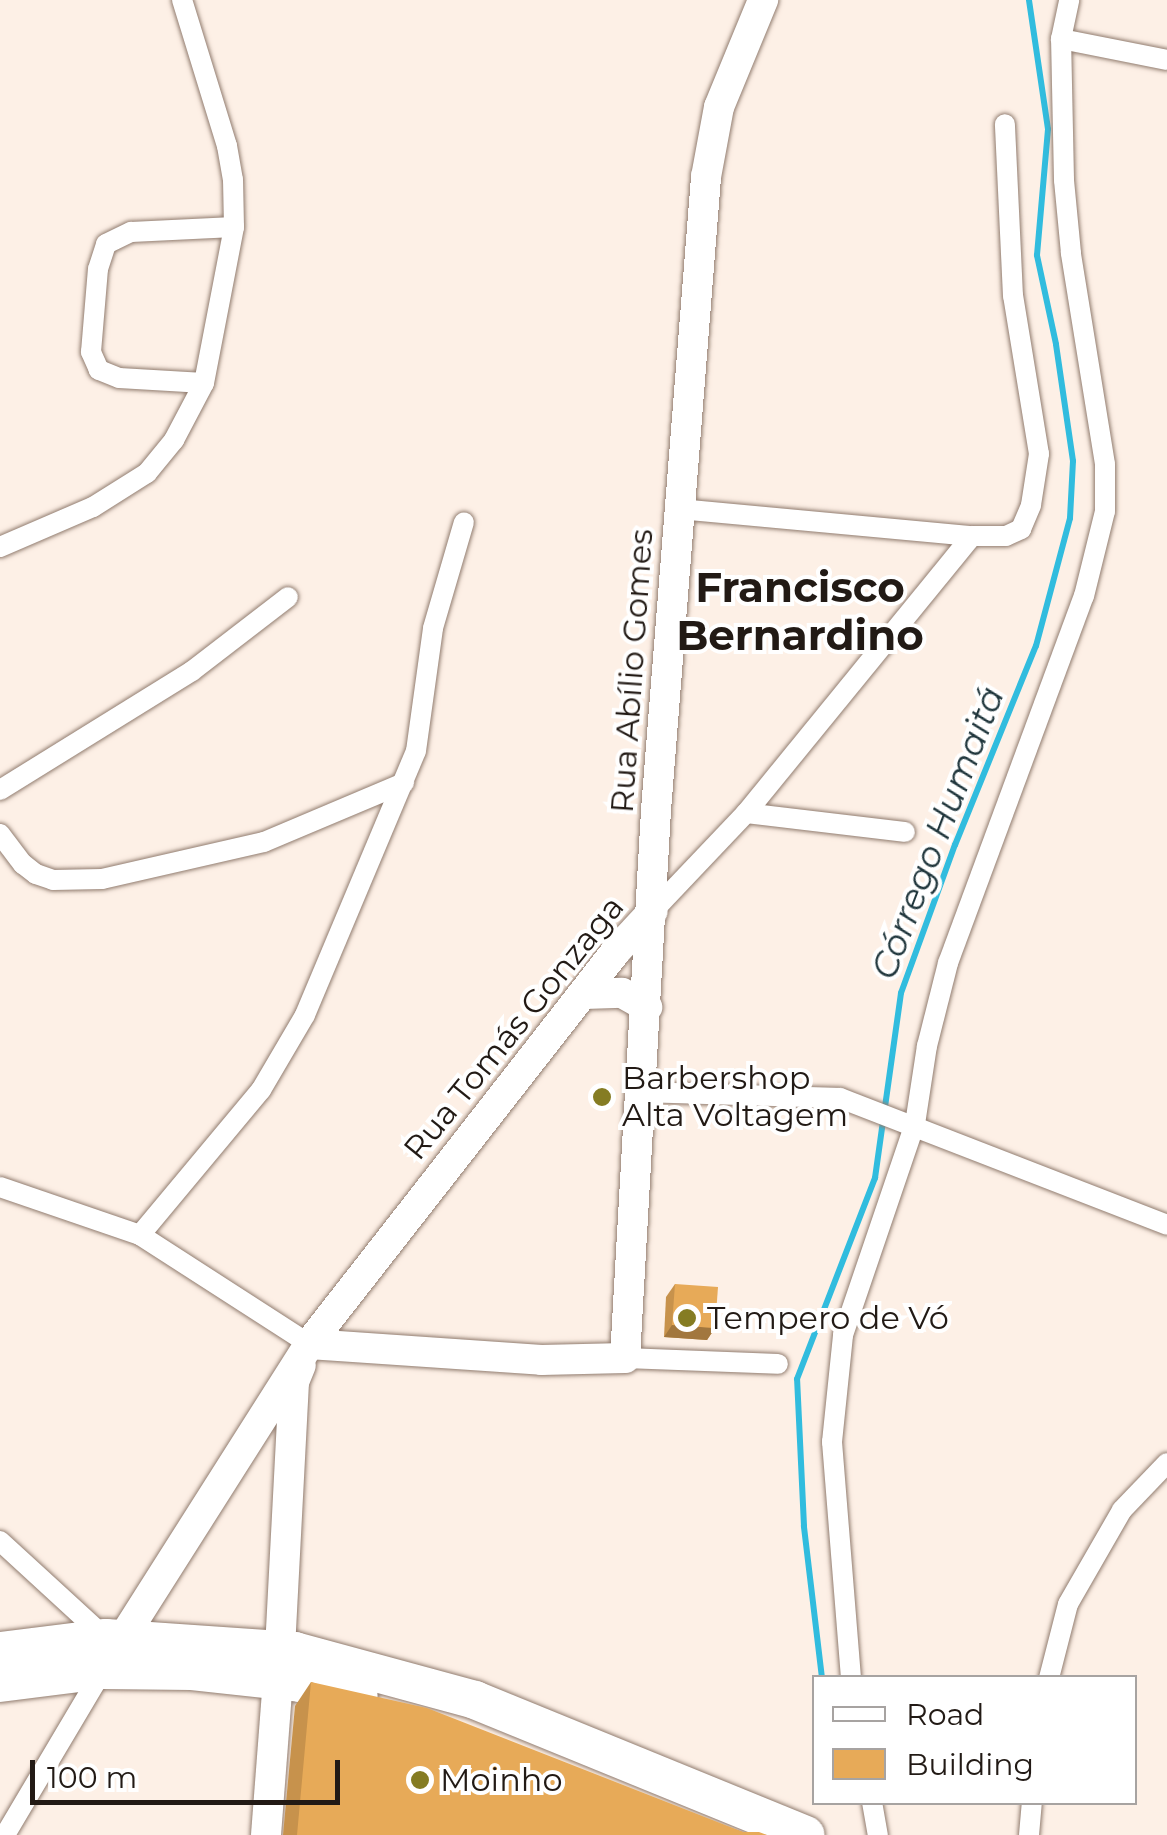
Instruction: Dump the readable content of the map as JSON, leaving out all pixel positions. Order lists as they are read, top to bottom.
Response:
{
  "streets": {
    "street": ["Rua Abílio Gomes", "Rua Tomás Gonzaga"]
  },
  "crossings": [
    ["Rua Abílio Gomes", "Rua Tomás Gonzaga"]
  ],
  "districts": ["Francisco Bernardino"],
  "water": ["Córrego Humaitá"],
  "places": ["Barbershop Alta Voltagem", "Tempero de Vó", "Moinho"],
  "legend": ["Road", "Building"],
  "scale_bar": "100 m"
}
